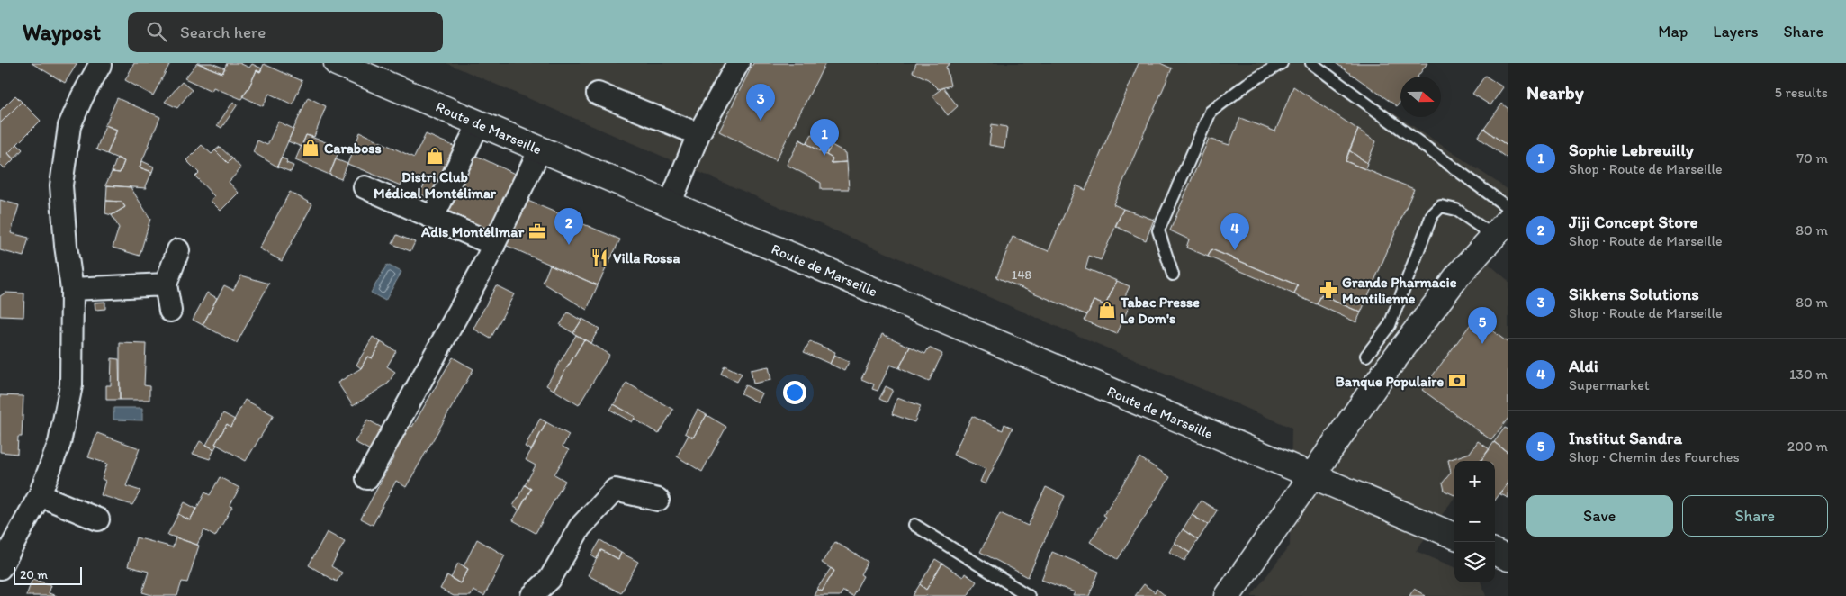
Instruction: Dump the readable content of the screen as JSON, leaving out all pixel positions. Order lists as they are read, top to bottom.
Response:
{
  "streets": {
    "main road": ["Route de Marseille"]
  },
  "places": {
    "shop": ["Caraboss", "Distri Club Médical Montélimar", "Tabac Presse Le Dom's"],
    "office": ["Adis Montélimar"],
    "restaurant": ["Villa Rossa"],
    "pharmacy": ["Grande Pharmacie Montilienne"],
    "bank": ["Banque Populaire"]
  },
  "house_numbers": ["148"],
  "scale_bar": "20 m",
  "north": "right",
  "page": {
    "header": "Waypost",
    "search": "Search here",
    "nav": ["Map", "Layers", "Share"],
    "heading": ["Nearby", "5 results"],
    "pins": [
      "3",
      "1",
      "2",
      "4",
      "5"
    ],
    "list": [
      {
        "mark": "1",
        "name": "Sophie Lebreuilly",
        "note": "Shop · Route de Marseille",
        "value": "70 m"
      },
      {
        "mark": "2",
        "name": "Jiji Concept Store",
        "note": "Shop · Route de Marseille",
        "value": "80 m"
      },
      {
        "mark": "3",
        "name": "Sikkens Solutions",
        "note": "Shop · Route de Marseille",
        "value": "80 m"
      },
      {
        "mark": "4",
        "name": "Aldi",
        "note": "Supermarket",
        "value": "130 m"
      },
      {
        "mark": "5",
        "name": "Institut Sandra",
        "note": "Shop · Chemin des Fourches",
        "value": "200 m"
      }
    ],
    "map_buttons": ["+", "−"],
    "buttons": ["Save", "Share"],
    "scale": "20 m"
  }
}
